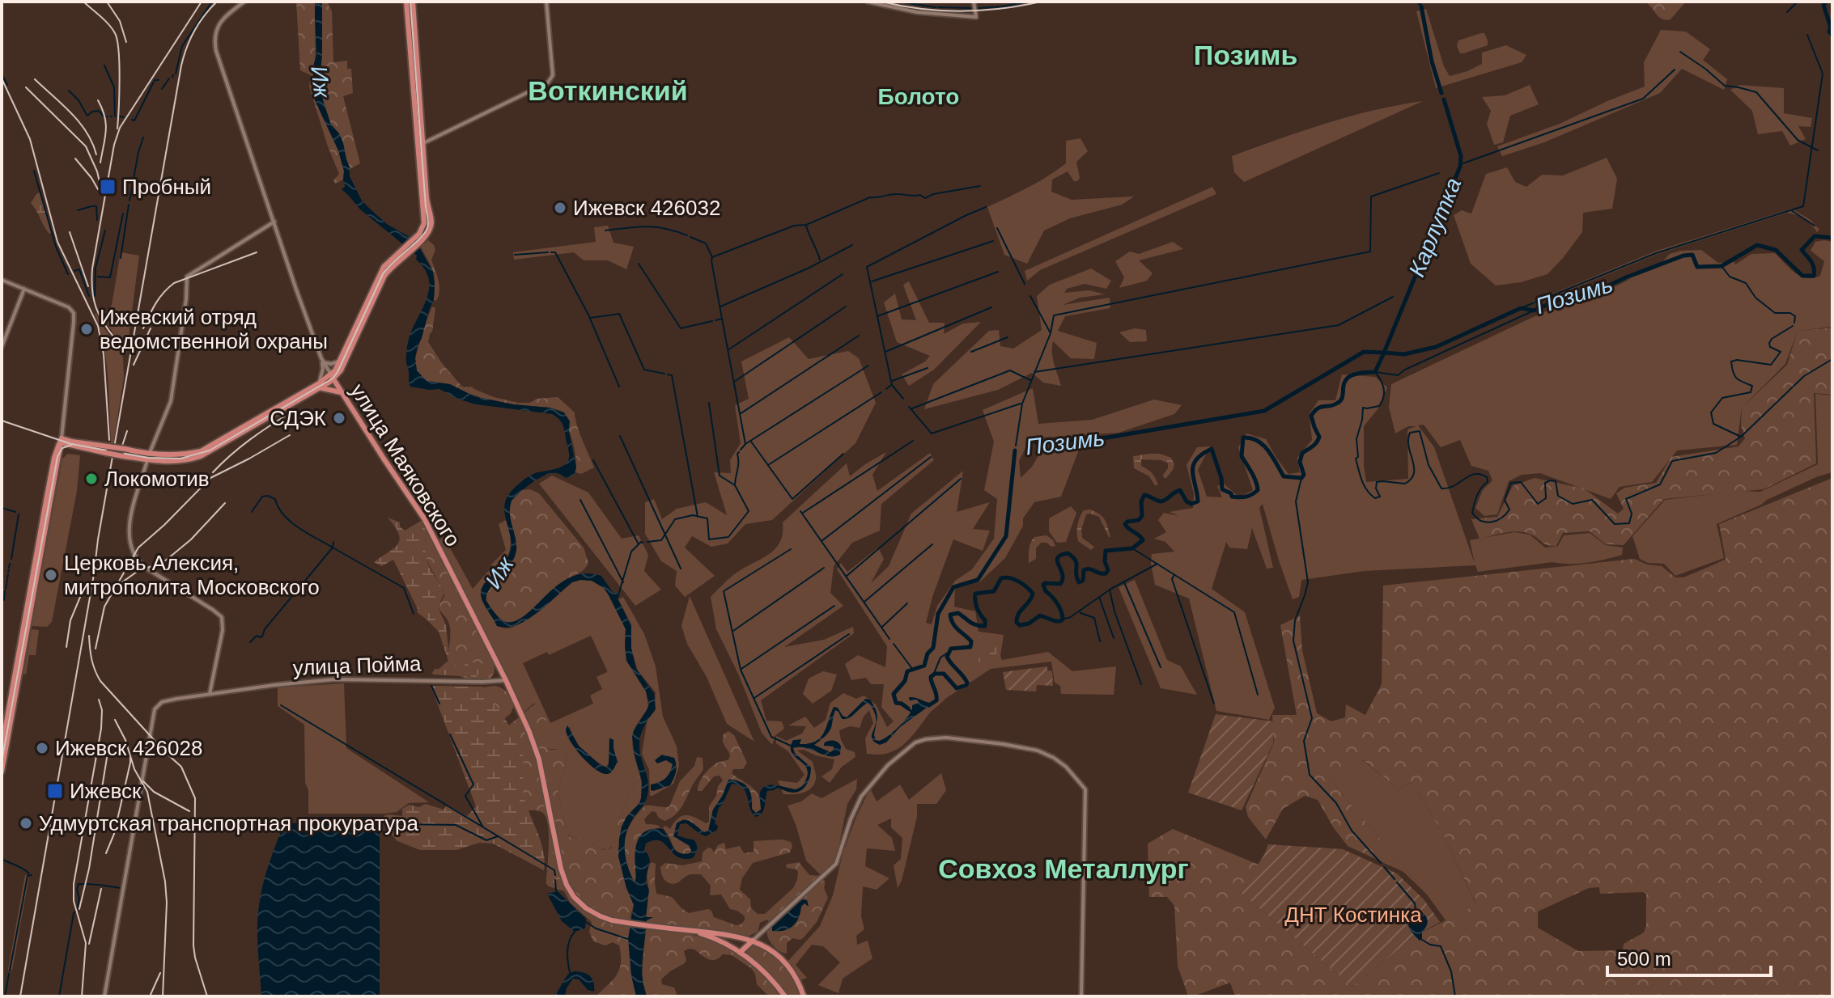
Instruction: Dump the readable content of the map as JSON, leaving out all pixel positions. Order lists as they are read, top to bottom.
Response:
{
  "streets": {
    "main road": ["улица Маяковского"],
    "street": ["улица Пойма"]
  },
  "crossings": [
    ["улица Маяковского", "улица Пойма"]
  ],
  "districts": [
    "Позимь",
    "Воткинский",
    "Болото",
    "Совхоз Металлург"
  ],
  "water": ["Иж", "Карлутка", "Позимь"],
  "parks": ["ДНТ Костинка"],
  "places": {
    "transit": ["Пробный", "Ижевск"],
    "other": [
      "Ижевск 426032",
      "Ижевский отряд ведомственной охраны",
      "СДЭК",
      "Локомотив",
      "Церковь Алексия, митрополита Московского",
      "Ижевск 426028",
      "Удмуртская транспортная прокуратура"
    ]
  },
  "scale_bar": "500 m"
}
